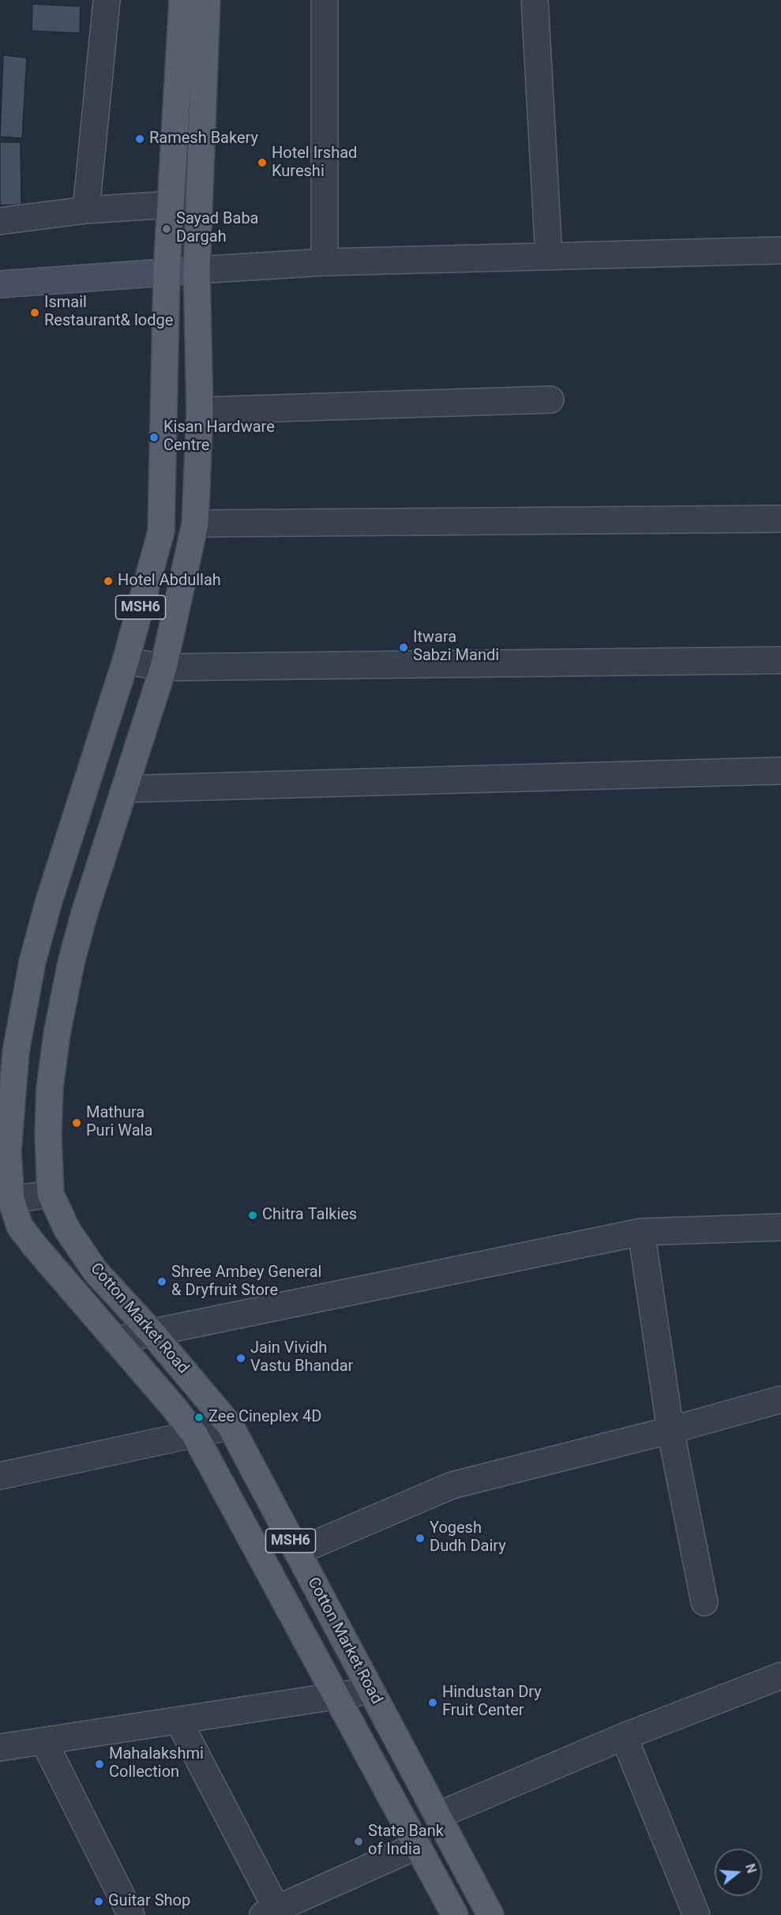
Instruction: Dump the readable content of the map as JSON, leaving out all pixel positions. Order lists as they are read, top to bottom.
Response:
{
  "streets": {
    "main road": ["MSH6", "Cotton Market Road"]
  },
  "crossings": [
    ["MSH6", "Cotton Market Road"]
  ],
  "places": [
    "Ramesh Bakery",
    "Hotel Irshad Kureshi",
    "Sayad Baba Dargah",
    "Ismail Restaurant& lodge",
    "Kisan Hardware Centre",
    "Hotel Abdullah",
    "Itwara Sabzi Mandi",
    "Mathura Puri Wala",
    "Chitra Talkies",
    "Shree Ambey General & Dryfruit Store",
    "Jain Vividh Vastu Bhandar",
    "Zee Cineplex 4D",
    "Yogesh Dudh Dairy",
    "Hindustan Dry Fruit Center",
    "Mahalakshmi Collection",
    "State Bank of India",
    "Guitar Shop"
  ],
  "north": "right"
}
